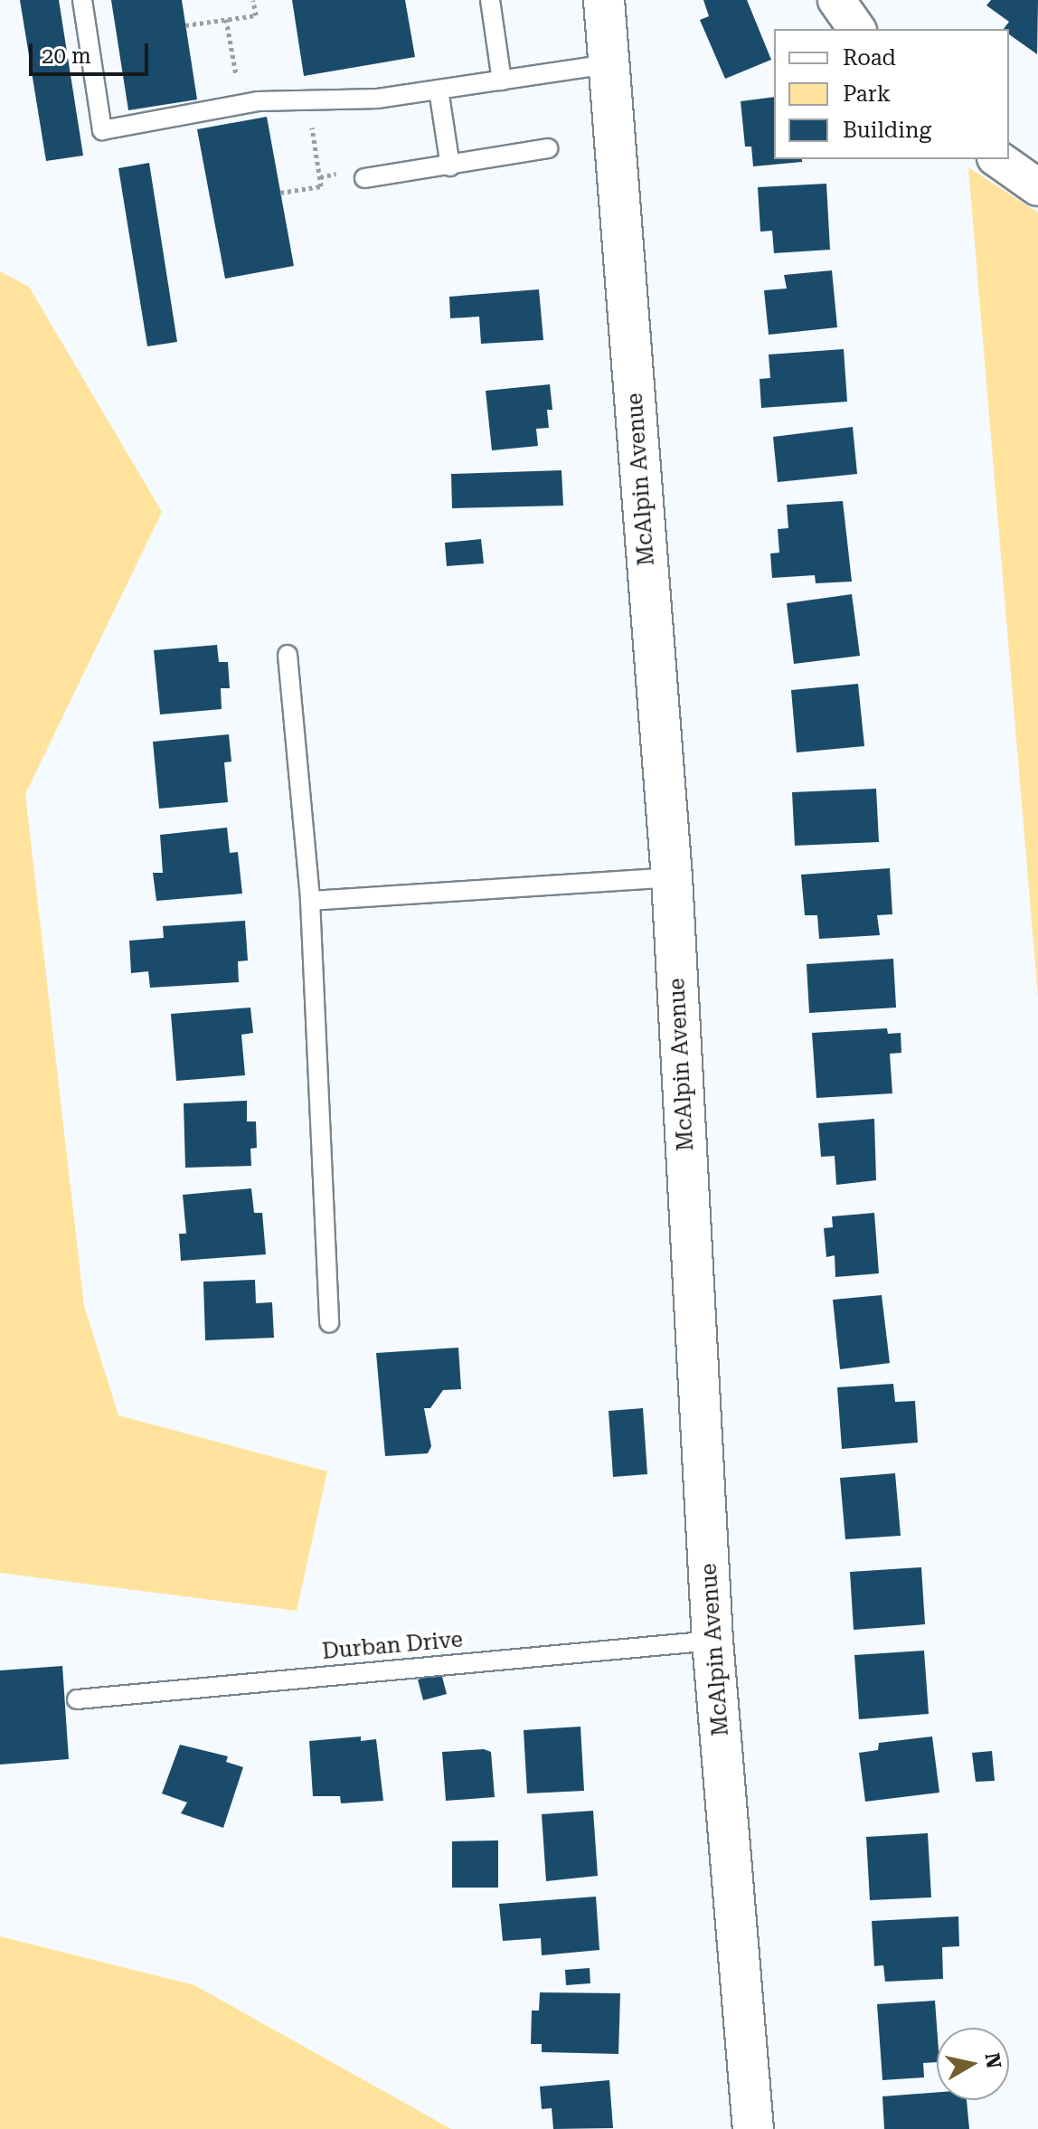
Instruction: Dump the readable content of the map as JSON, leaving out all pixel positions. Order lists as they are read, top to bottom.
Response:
{
  "streets": {
    "street": ["McAlpin Avenue"],
    "lane": ["Durban Drive"]
  },
  "crossings": [
    ["McAlpin Avenue", "Durban Drive"]
  ],
  "legend": ["Road", "Park", "Building"],
  "scale_bar": "20 m",
  "north": "right"
}
